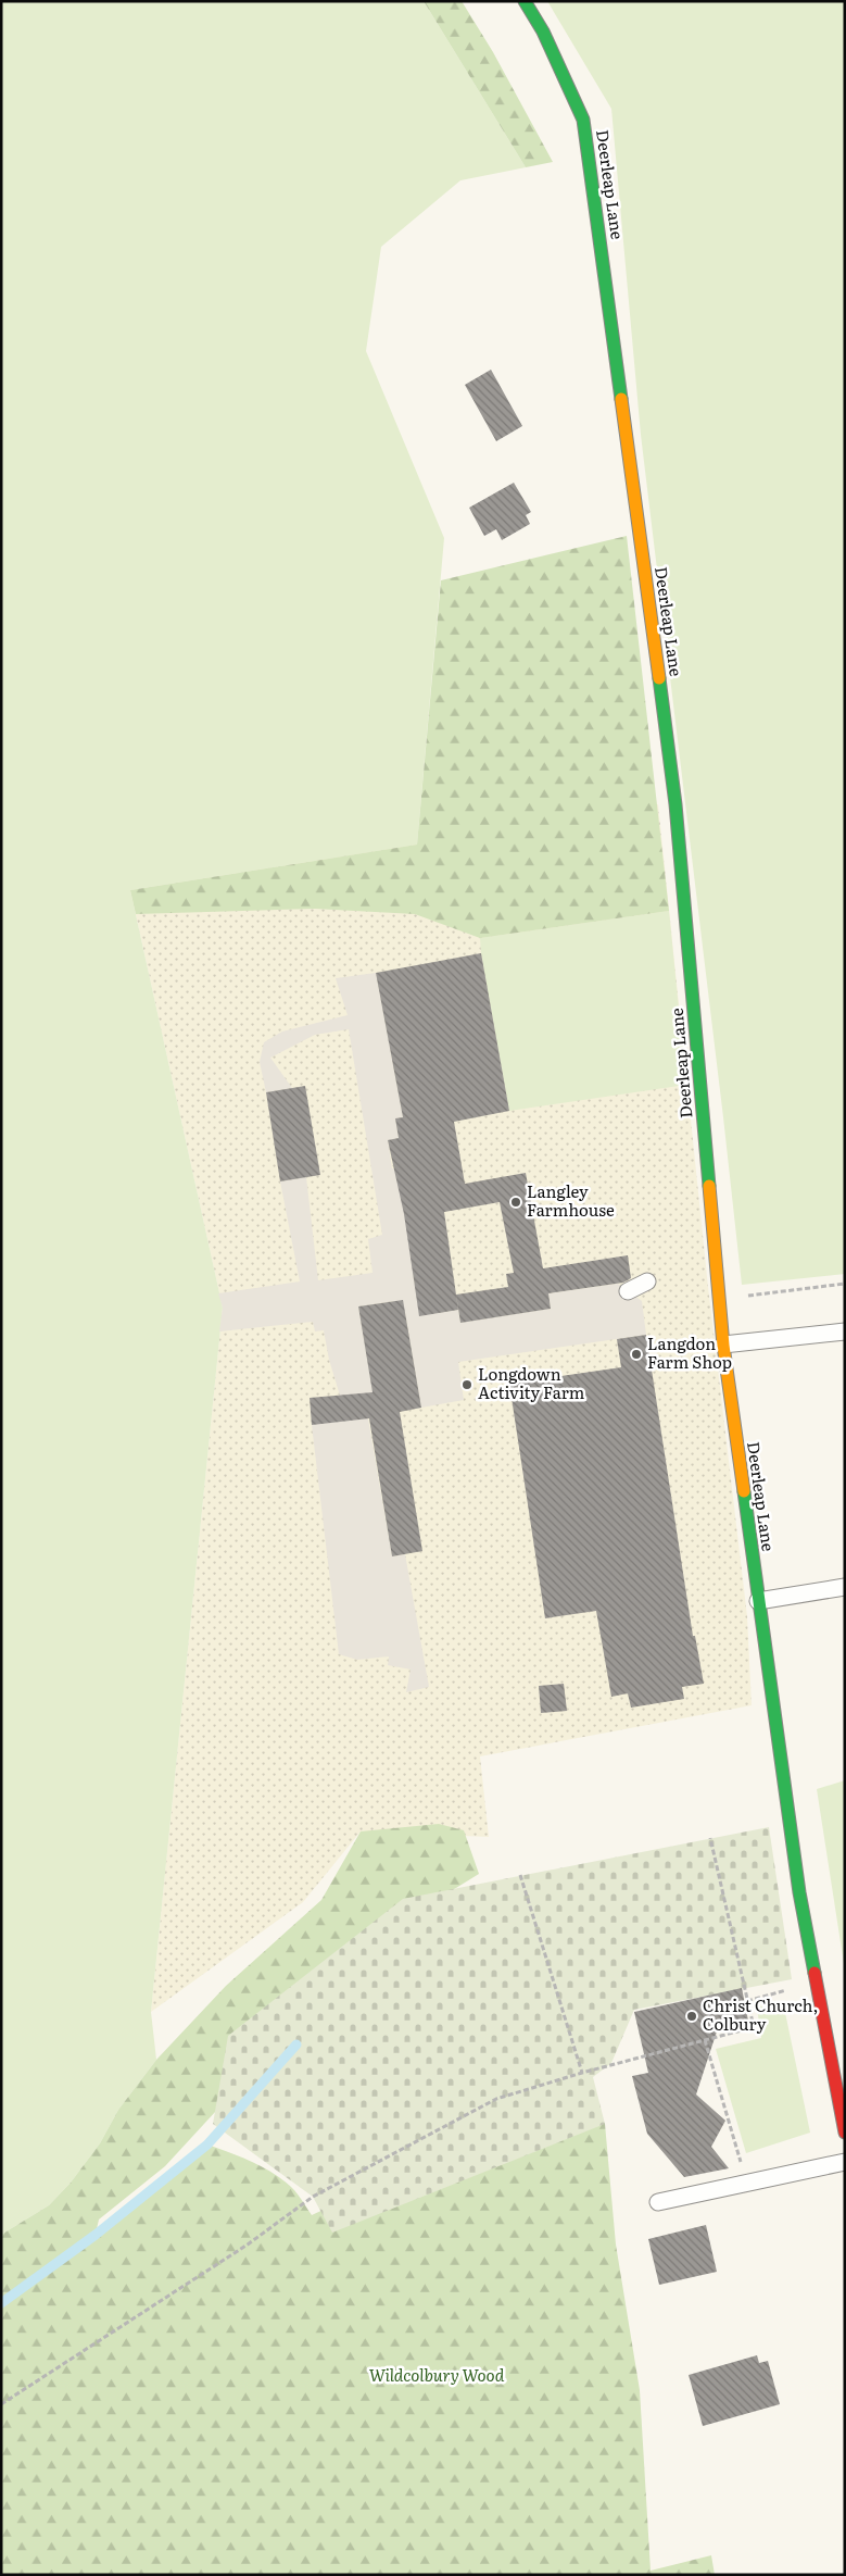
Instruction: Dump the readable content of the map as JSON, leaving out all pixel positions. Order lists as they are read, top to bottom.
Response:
{
  "streets": {
    "street": ["Deerleap Lane"]
  },
  "parks": ["Wildcolbury Wood"],
  "places": [
    "Langley Farmhouse",
    "Langdon Farm Shop",
    "Longdown Activity Farm",
    "Christ Church, Colbury"
  ]
}
